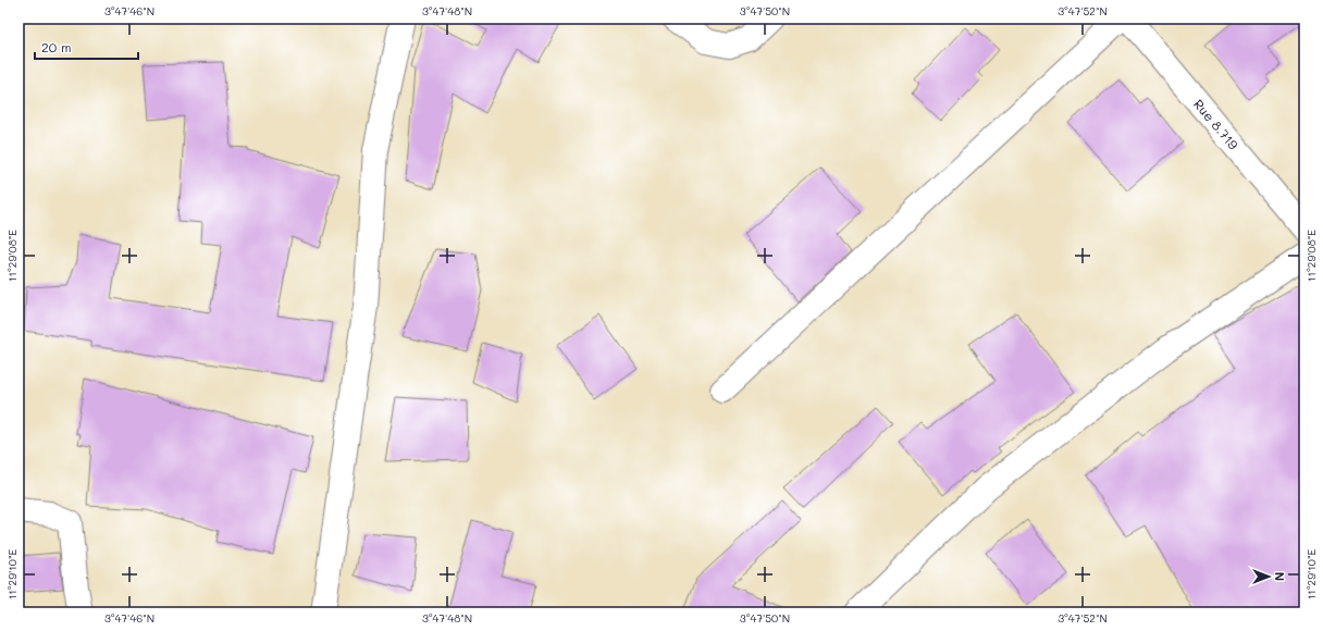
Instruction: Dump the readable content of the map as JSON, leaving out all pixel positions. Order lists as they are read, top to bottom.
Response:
{
  "streets": {
    "street": ["Rue 8.719"]
  },
  "scale_bar": "20 m",
  "north": "right",
  "coordinates": [
    "3°47'46\"N",
    "3°47'48\"N",
    "3°47'50\"N",
    "3°47'52\"N",
    "11°29'08\"E",
    "11°29'10\"E"
  ]
}
